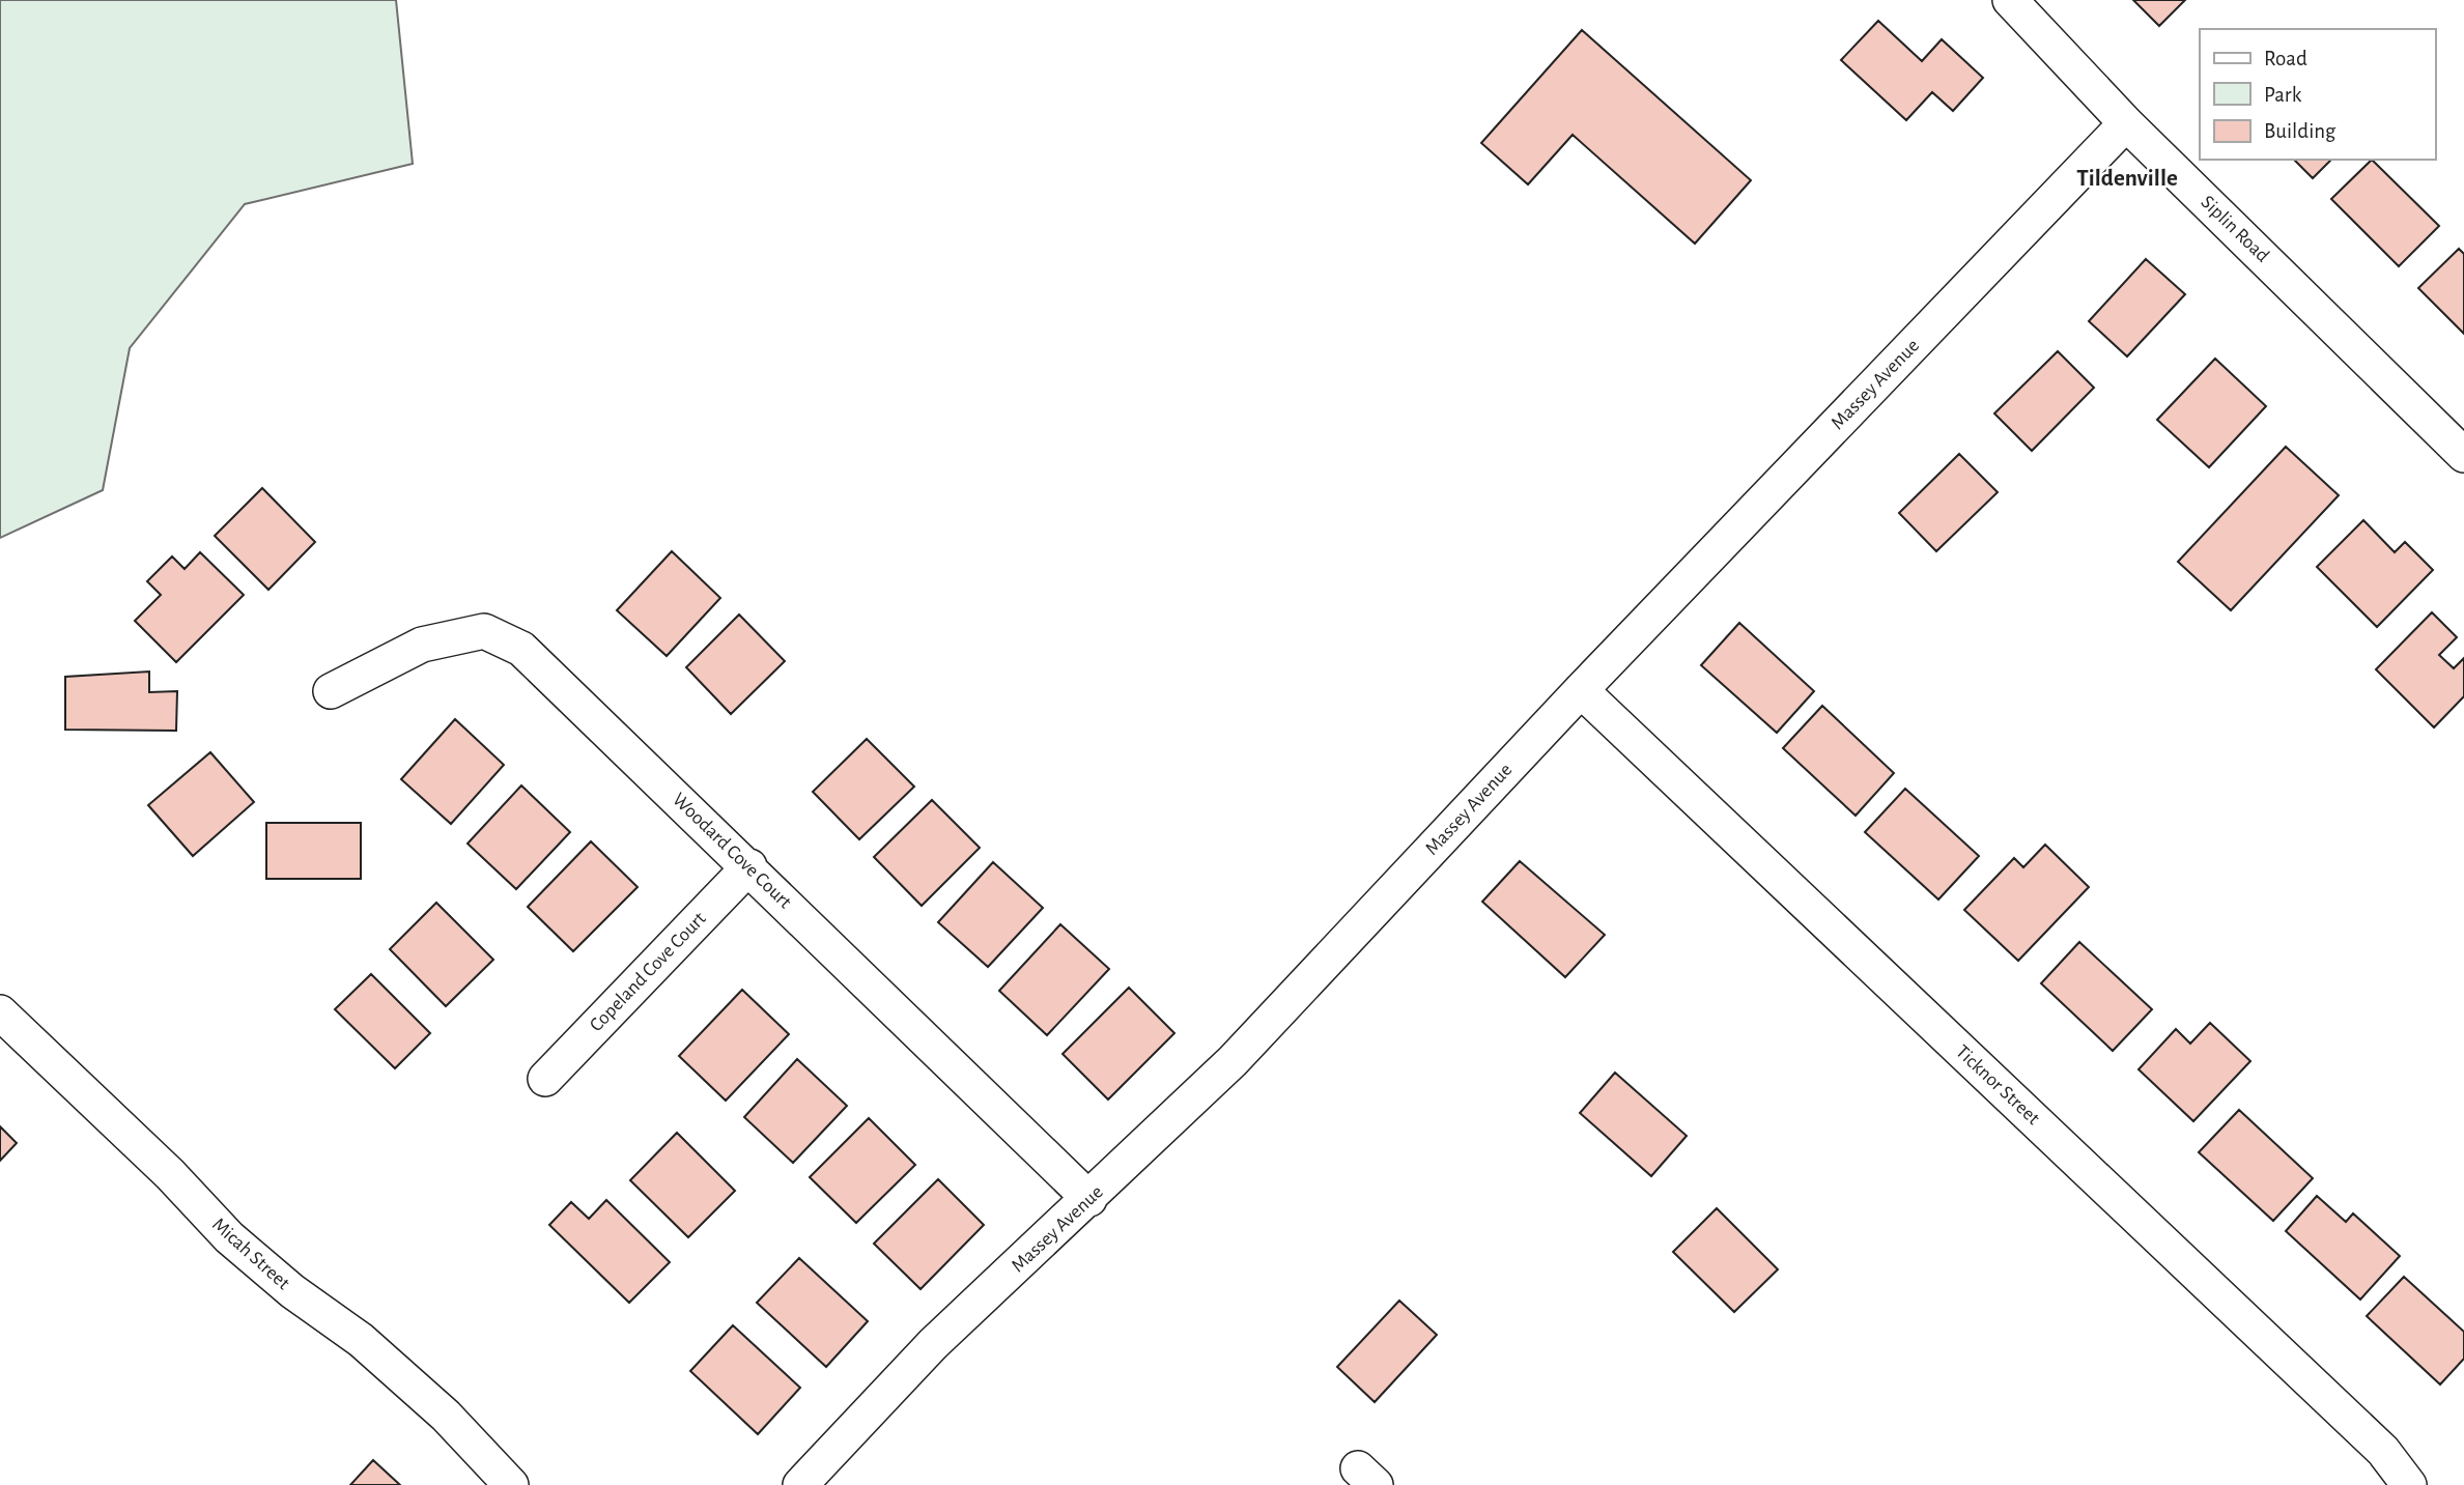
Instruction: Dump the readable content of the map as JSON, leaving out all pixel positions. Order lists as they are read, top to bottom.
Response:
{
  "streets": {
    "street": [
      "Siplin Road",
      "Massey Avenue",
      "Woodard Cove Court",
      "Copeland Cove Court",
      "Ticknor Street",
      "Micah Street"
    ]
  },
  "crossings": [
    ["Siplin Road", "Massey Avenue"],
    ["Massey Avenue", "Woodard Cove Court"],
    ["Massey Avenue", "Ticknor Street"],
    ["Woodard Cove Court", "Copeland Cove Court"]
  ],
  "districts": ["Tildenville"],
  "legend": ["Road", "Park", "Building"]
}
